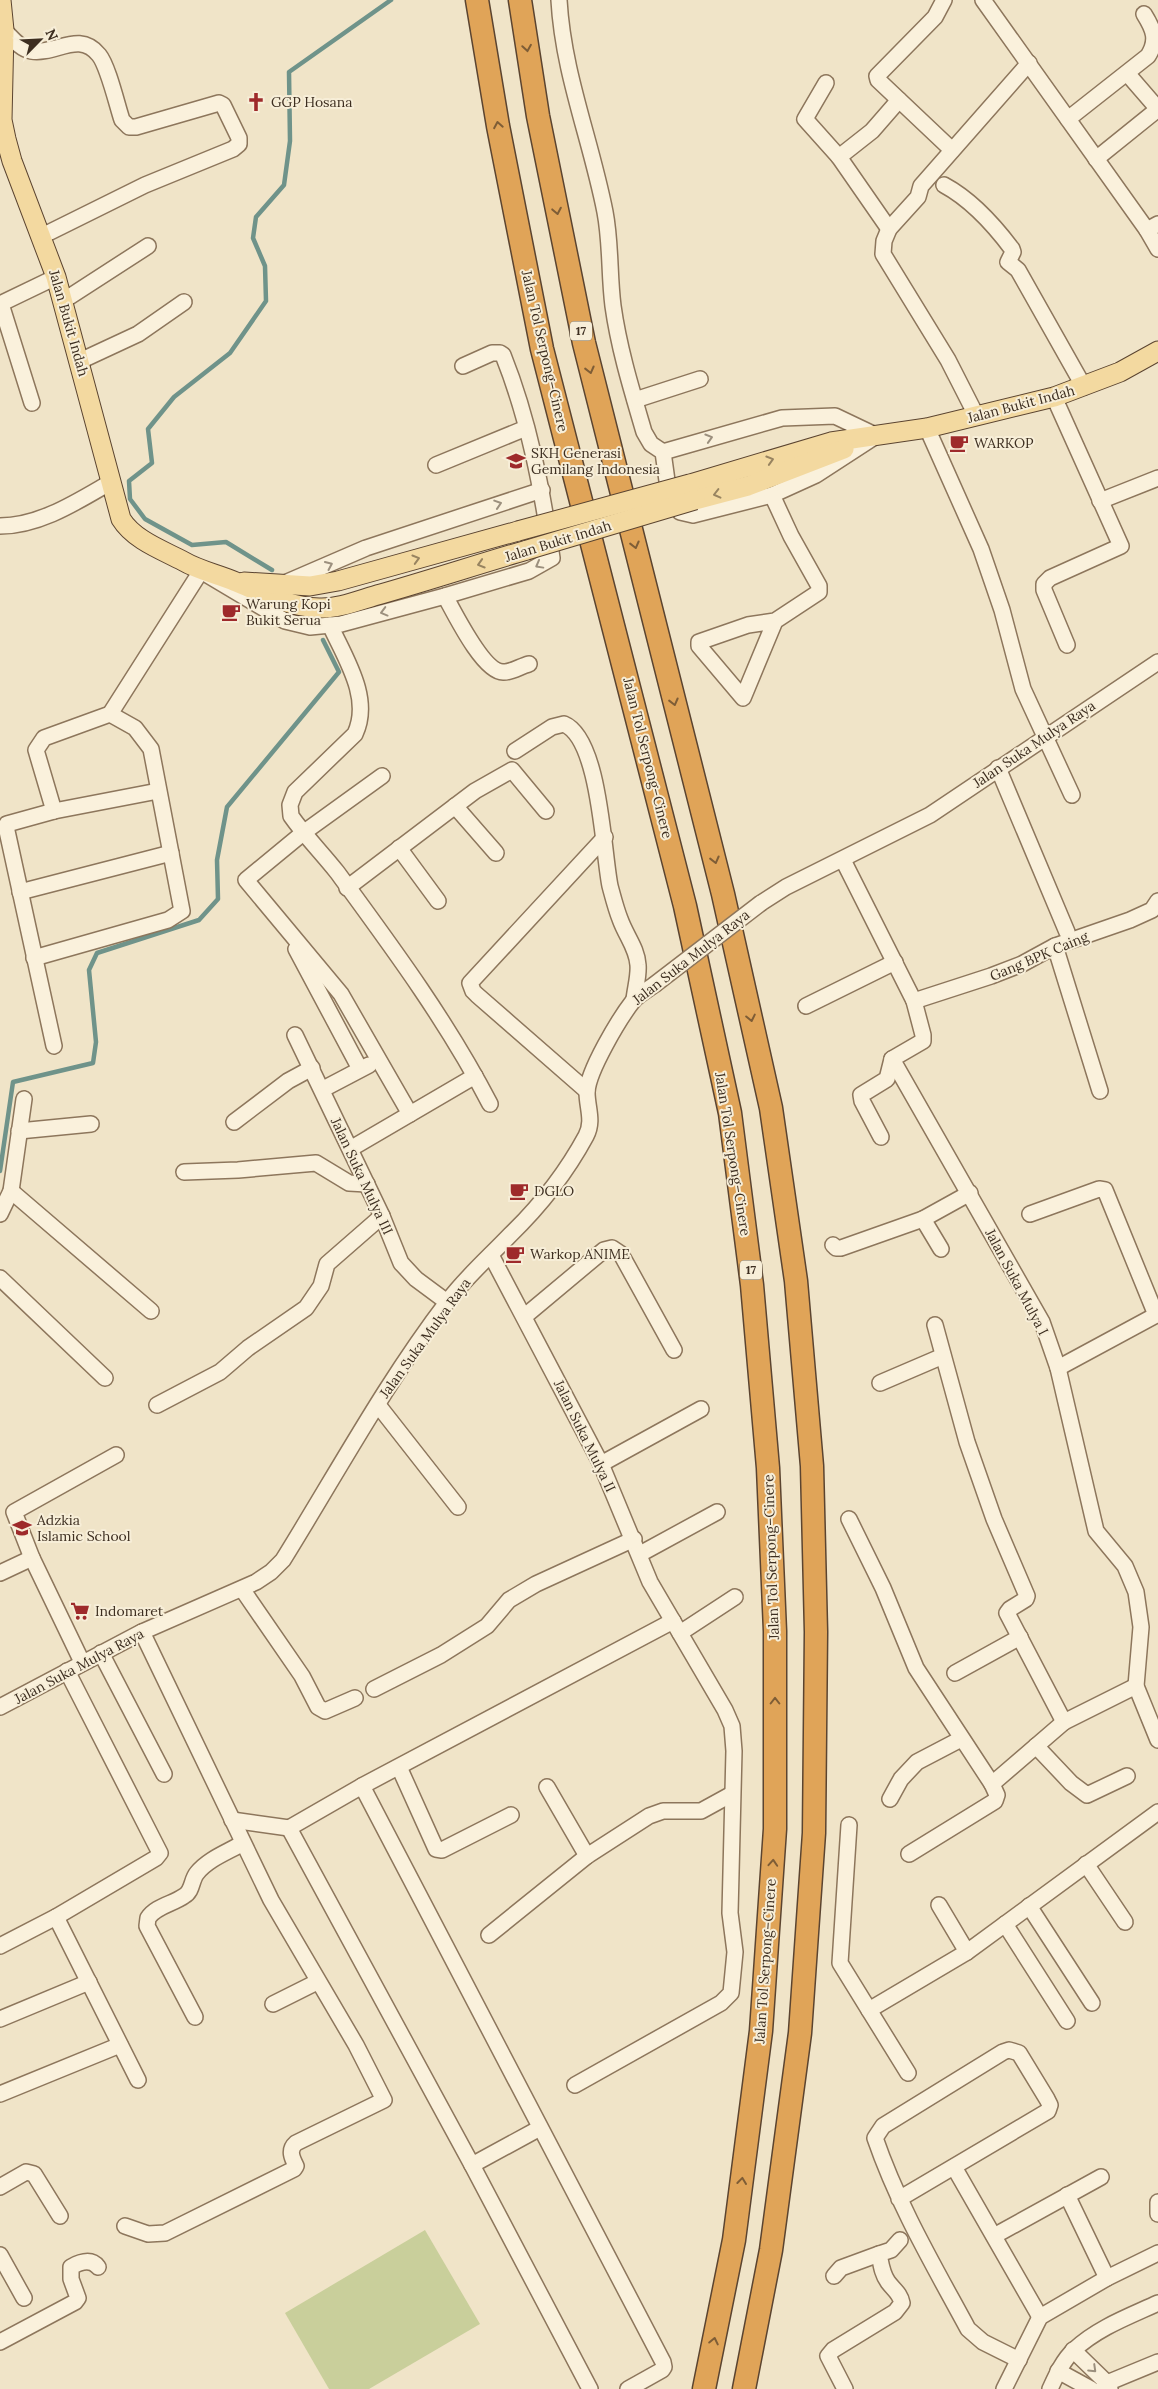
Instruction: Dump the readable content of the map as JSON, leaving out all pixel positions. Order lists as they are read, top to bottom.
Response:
{
  "streets": {
    "highway": ["17", "Jalan Tol Serpong–Cinere"],
    "main road": ["Jalan Bukit Indah"],
    "street": [
      "Jalan Suka Mulya Raya",
      "Gang BPK Caing",
      "Jalan Suka Mulya III",
      "Jalan Suka Mulya I",
      "Jalan Suka Mulya II"
    ]
  },
  "crossings": [
    ["Jalan Suka Mulya Raya", "Jalan Suka Mulya III"],
    ["Jalan Suka Mulya Raya", "Jalan Suka Mulya II"]
  ],
  "places": {
    "church": ["GGP Hosana"],
    "cafe": [
      "WARKOP",
      "Warung Kopi Bukit Serua",
      "DGLO",
      "Warkop ANIME"
    ],
    "school or university": ["SKH Generasi Gemilang Indonesia", "Adzkia Islamic School"],
    "supermarket": ["Indomaret"]
  },
  "north": "top right"
}
